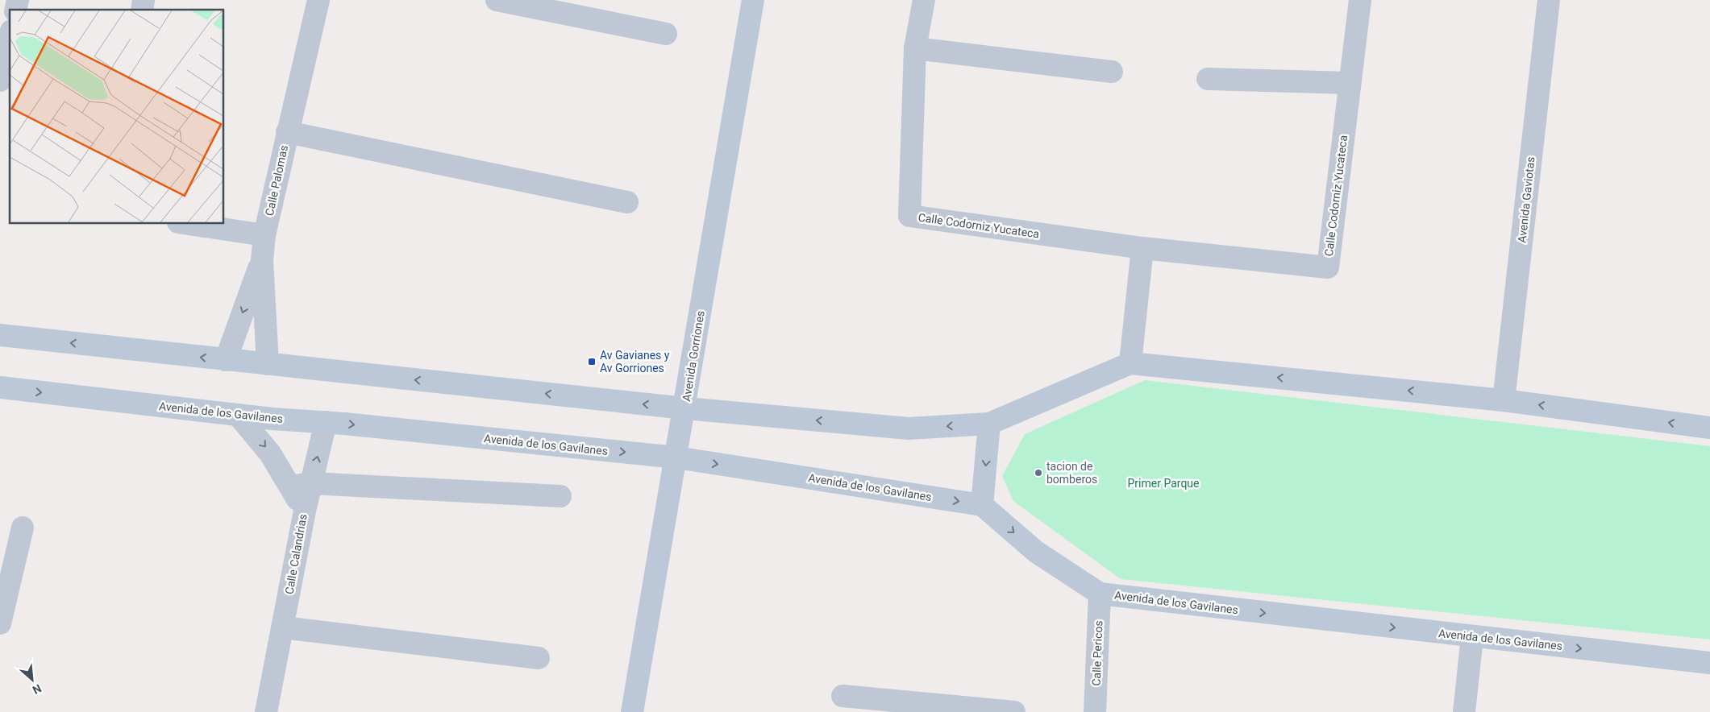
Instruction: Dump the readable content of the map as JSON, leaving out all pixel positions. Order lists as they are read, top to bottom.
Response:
{
  "streets": {
    "main road": ["Avenida Gorriones", "Avenida de los Gavilanes"],
    "street": [
      "Calle Palomas",
      "Calle Codorniz Yucateca",
      "Avenida Gaviotas",
      "Calle Calandrias",
      "Calle Pericos"
    ]
  },
  "crossings": [
    ["Avenida Gorriones", "Avenida de los Gavilanes"],
    ["Avenida de los Gavilanes", "Calle Calandrias"],
    ["Avenida de los Gavilanes", "Calle Pericos"]
  ],
  "parks": ["Primer Parque"],
  "places": {
    "transit": ["Av Gavianes y Av Gorriones"],
    "other": ["tacion de bomberos"]
  },
  "north": "bottom right"
}
